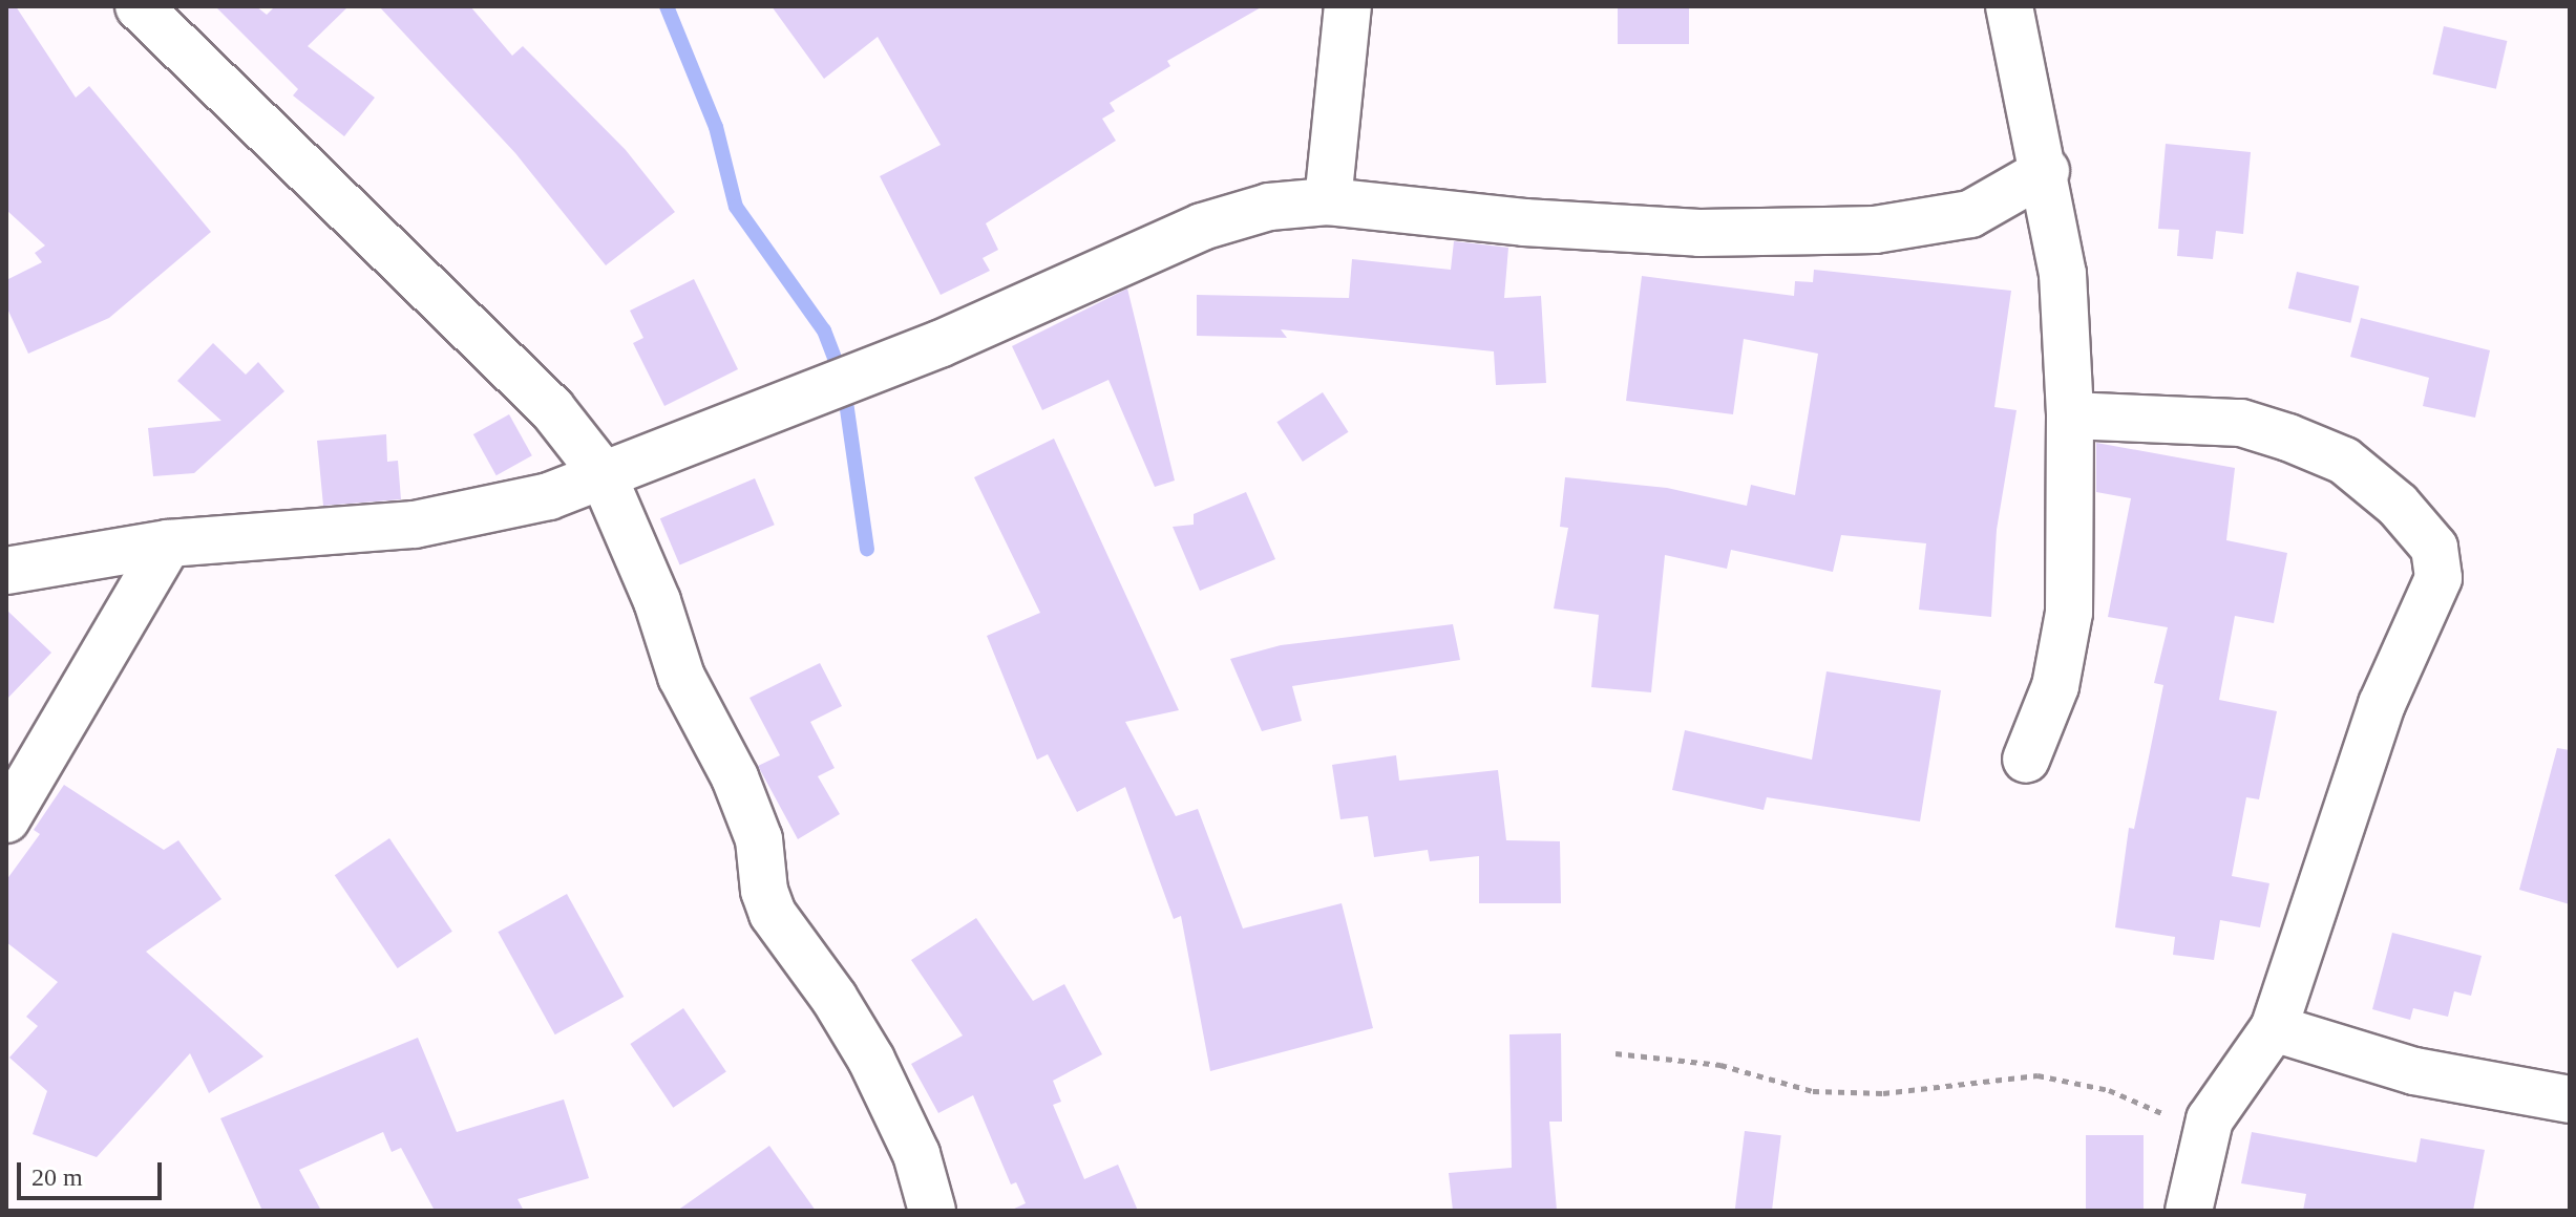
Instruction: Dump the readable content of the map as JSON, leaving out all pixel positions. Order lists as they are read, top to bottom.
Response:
{
  "scale_bar": "20 m"
}
